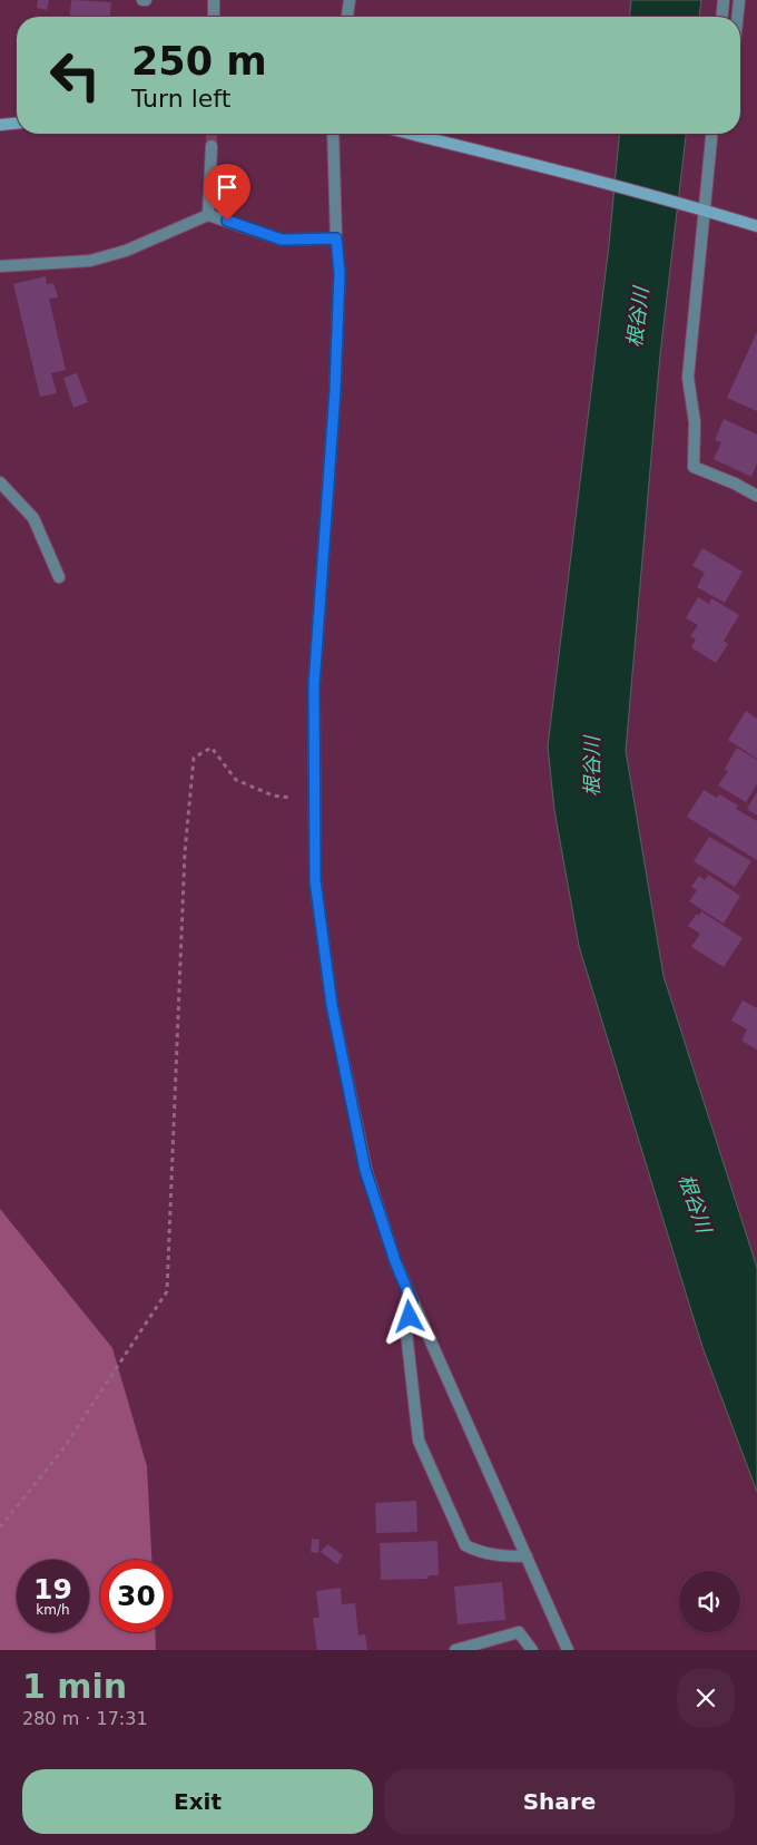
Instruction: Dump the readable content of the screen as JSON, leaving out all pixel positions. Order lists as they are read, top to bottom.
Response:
{
  "water": ["根谷川"],
  "page": {
    "turn": ["250 m", "Turn left"],
    "speed": "19 km/h",
    "limit": "30",
    "heading": ["1 min", "280 m · 17:31"],
    "buttons": ["Exit", "Share"]
  }
}
